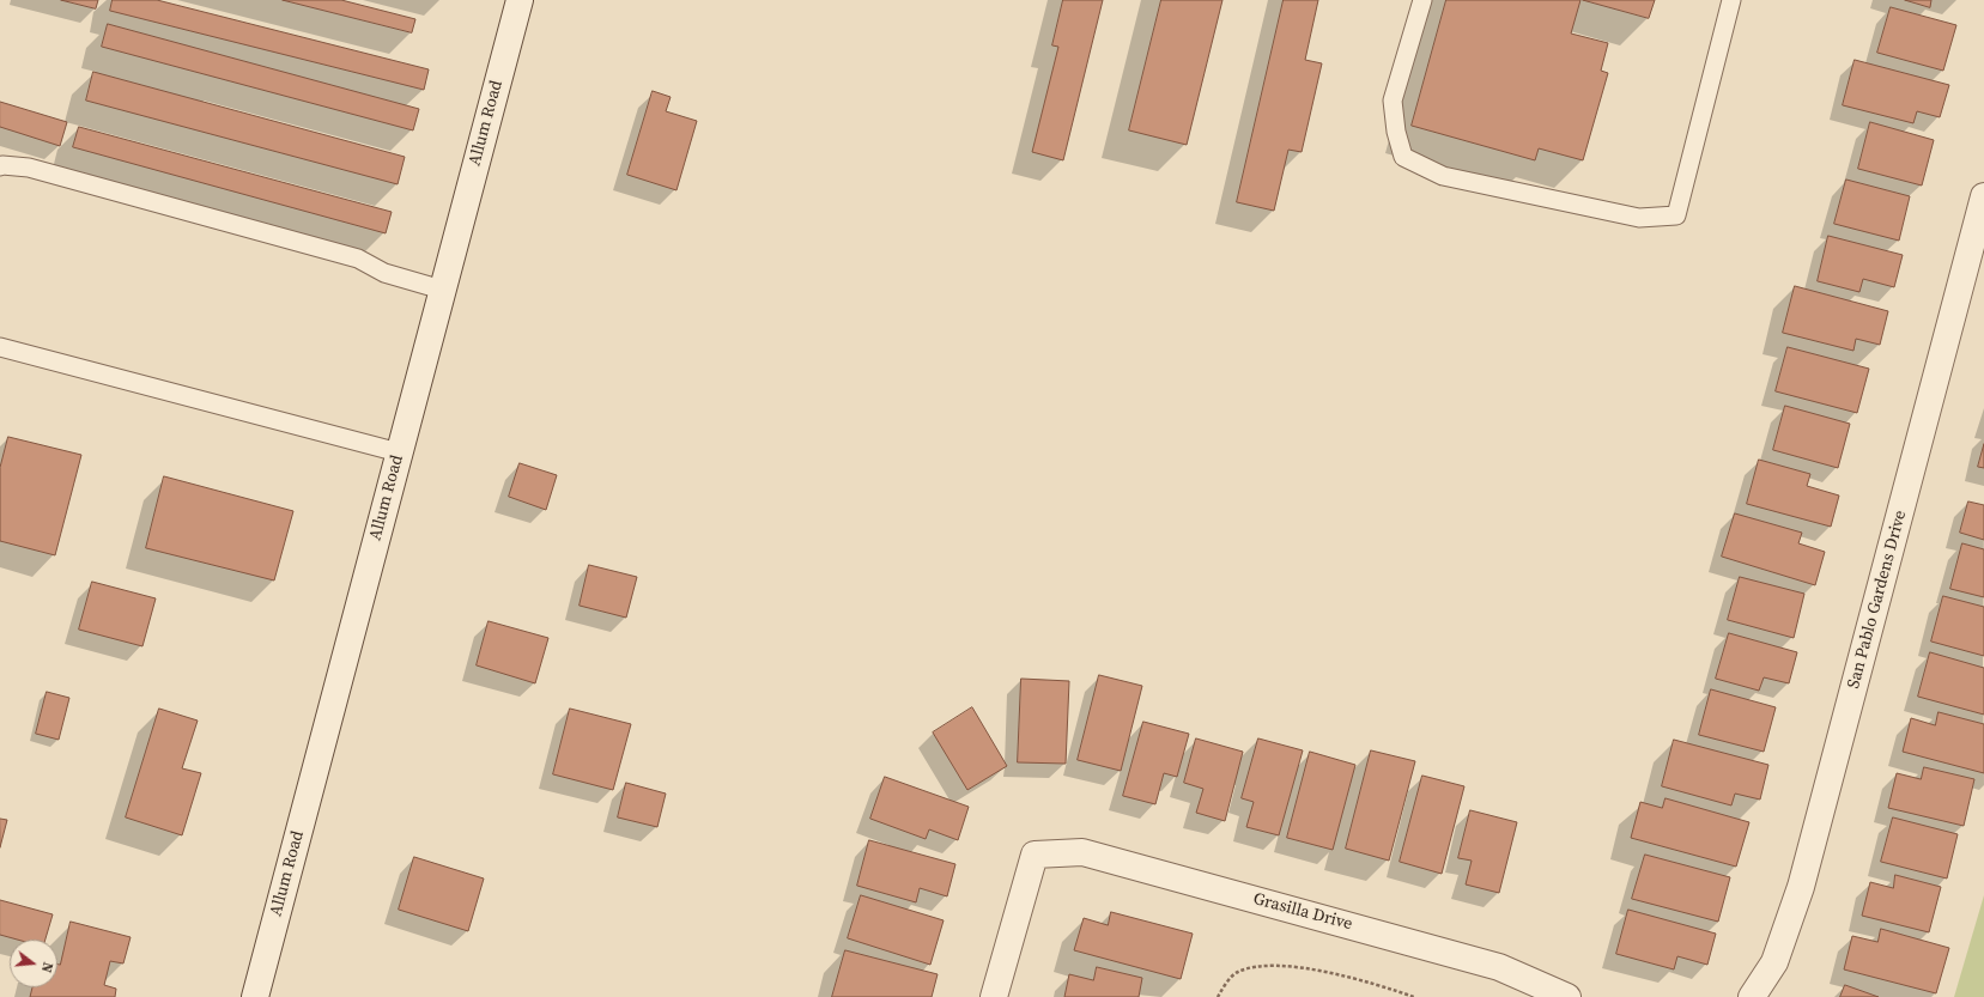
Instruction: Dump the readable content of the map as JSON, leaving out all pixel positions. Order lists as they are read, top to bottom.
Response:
{
  "streets": {
    "street": ["Allum Road", "San Pablo Gardens Drive", "Grasilla Drive"]
  },
  "north": "right"
}
